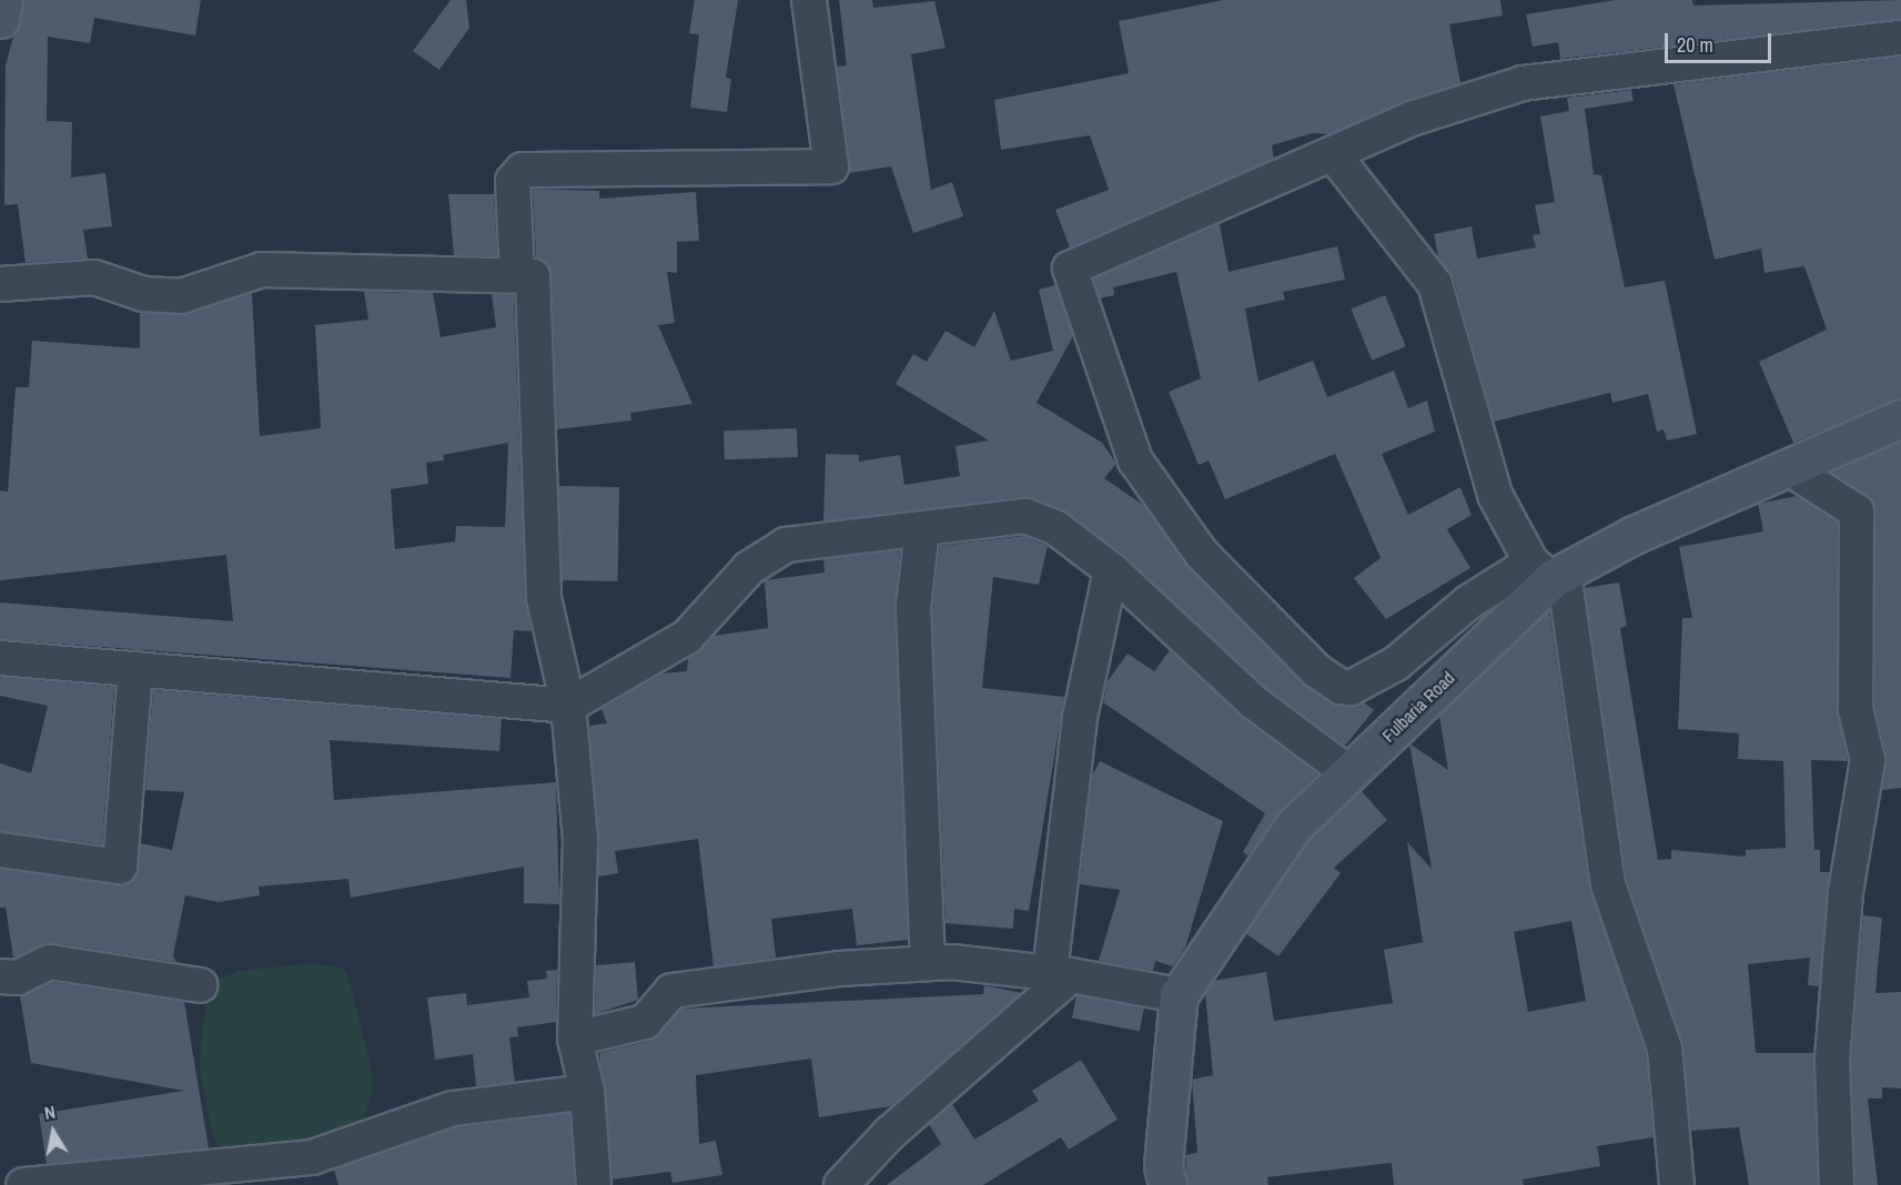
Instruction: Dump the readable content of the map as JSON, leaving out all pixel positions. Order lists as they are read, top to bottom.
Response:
{
  "streets": {
    "main road": ["Fulbaria Road"]
  },
  "scale_bar": "20 m",
  "north": "top"
}
